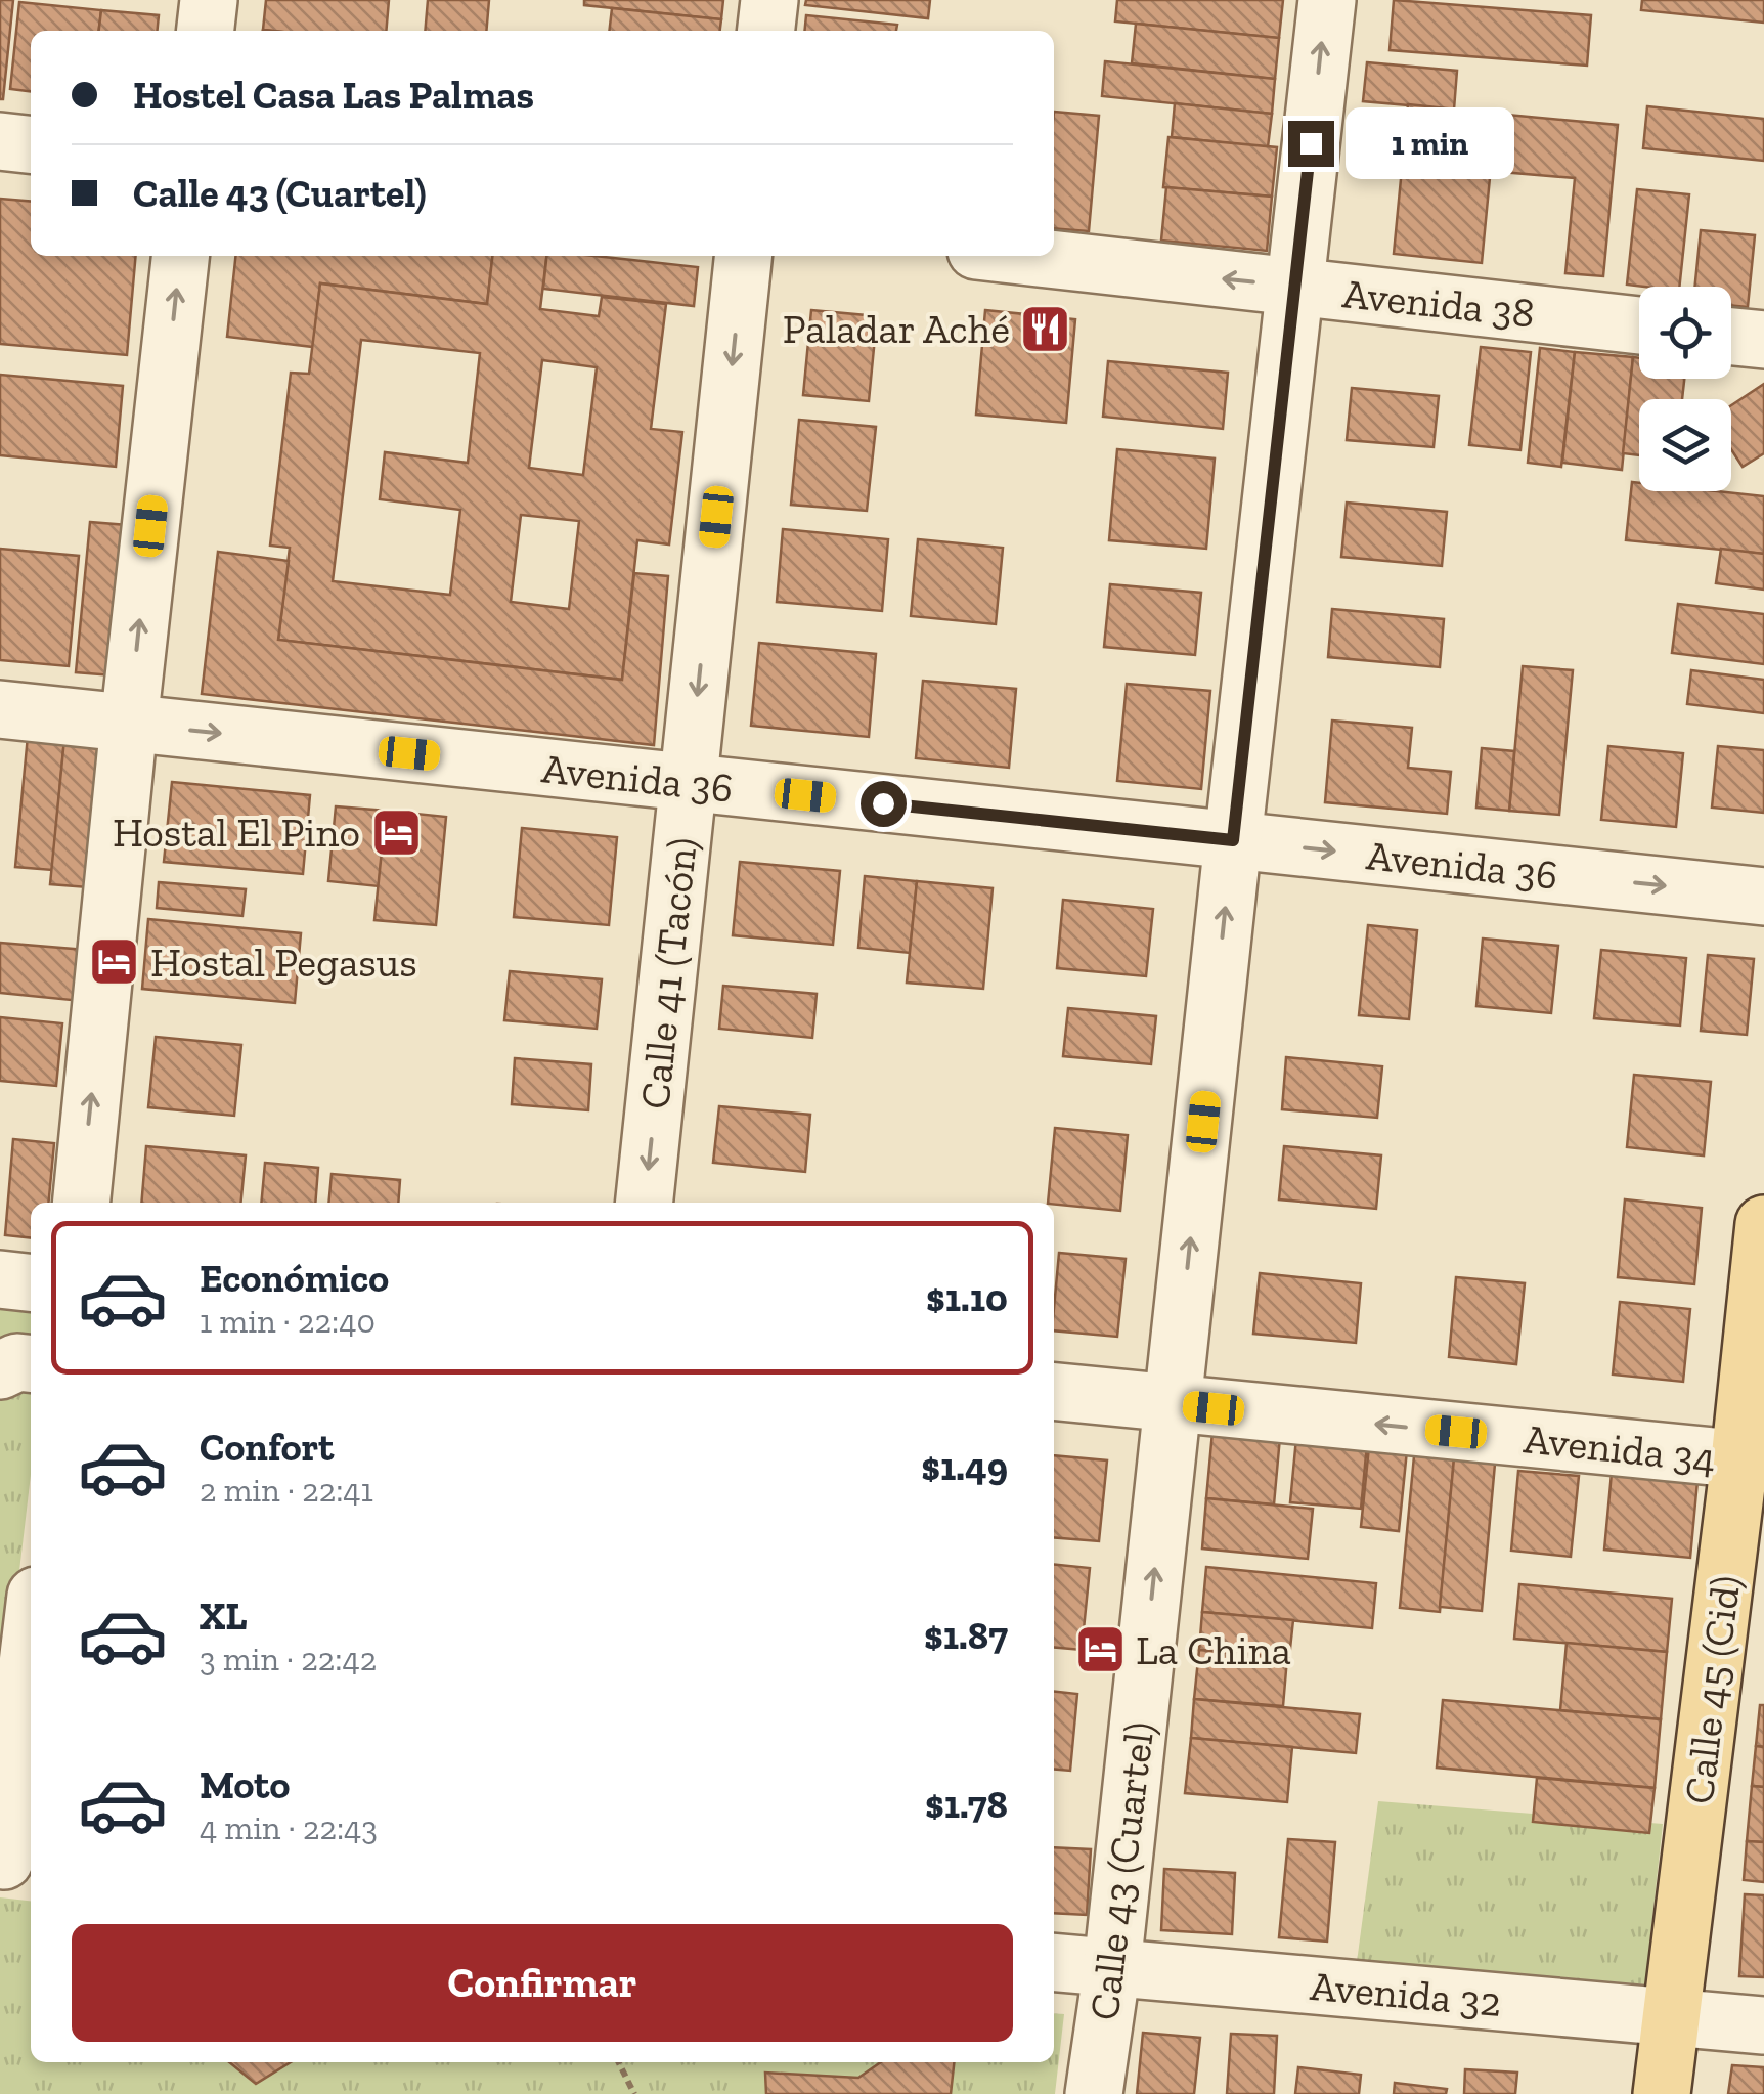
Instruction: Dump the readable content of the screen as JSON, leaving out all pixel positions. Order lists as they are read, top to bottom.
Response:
{
  "streets": {
    "main road": ["Calle 45 (Cid)"],
    "street": [
      "Avenida 38",
      "Avenida 36",
      "Calle 41 (Tacón)",
      "Avenida 34",
      "Calle 43 (Cuartel)",
      "Avenida 32"
    ]
  },
  "crossings": [
    ["Avenida 38", "Calle 43 (Cuartel)"],
    ["Avenida 36", "Calle 41 (Tacón)"],
    ["Avenida 36", "Calle 43 (Cuartel)"],
    ["Avenida 34", "Calle 45 (Cid)"],
    ["Avenida 34", "Calle 43 (Cuartel)"],
    ["Calle 45 (Cid)", "Avenida 32"],
    ["Calle 43 (Cuartel)", "Avenida 32"]
  ],
  "one_way": [
    "Avenida 38",
    "Avenida 36",
    "Calle 41 (Tacón)",
    "Avenida 34",
    "Calle 43 (Cuartel)"
  ],
  "places": {
    "restaurant": ["Paladar Aché"],
    "hotel": ["Hostal El Pino", "Hostal Pegasus", "La China"]
  },
  "page": {
    "banner": ["Hostel Casa Las Palmas", "Calle 43 (Cuartel)"],
    "bubble": "1 min",
    "list": [
      {
        "name": "Económico",
        "note": "1 min · 22:40",
        "value": "$1.10"
      },
      {
        "name": "Confort",
        "note": "2 min · 22:41",
        "value": "$1.49"
      },
      {
        "name": "XL",
        "note": "3 min · 22:42",
        "value": "$1.87"
      },
      {
        "name": "Moto",
        "note": "4 min · 22:43",
        "value": "$1.78"
      }
    ],
    "buttons": "Confirmar"
  }
}
